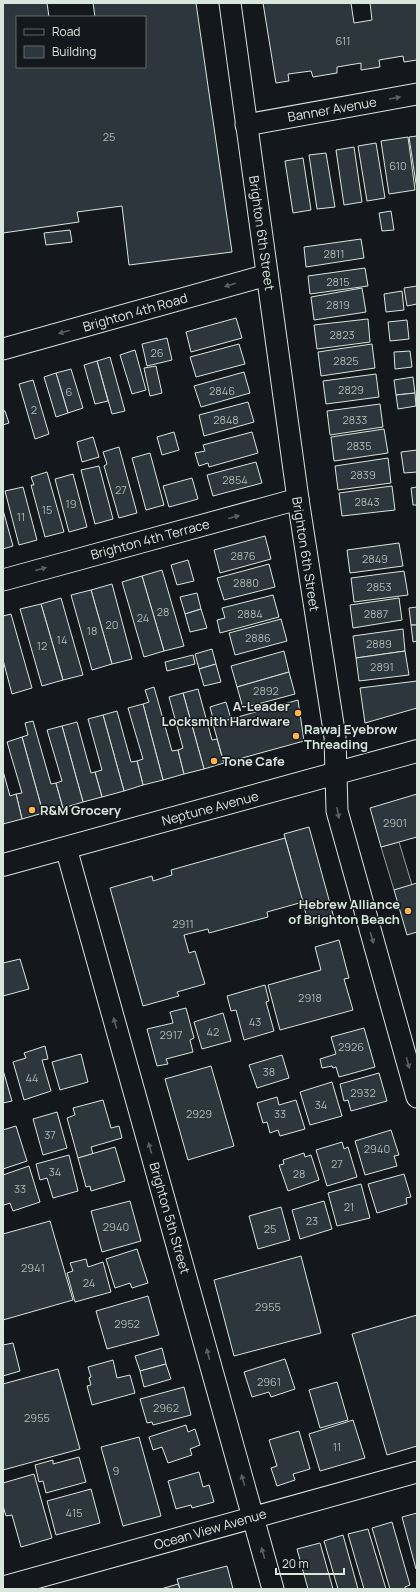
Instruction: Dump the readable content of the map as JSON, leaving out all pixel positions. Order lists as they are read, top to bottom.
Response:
{
  "streets": {
    "main road": ["Neptune Avenue"],
    "street": [
      "Banner Avenue",
      "Brighton 6th Street",
      "Brighton 4th Road",
      "Brighton 4th Terrace",
      "Brighton 5th Street",
      "Ocean View Avenue"
    ]
  },
  "crossings": [
    ["Banner Avenue", "Brighton 6th Street"],
    ["Brighton 6th Street", "Brighton 4th Road"],
    ["Brighton 6th Street", "Brighton 4th Terrace"],
    ["Brighton 6th Street", "Neptune Avenue"],
    ["Neptune Avenue", "Brighton 5th Street"],
    ["Brighton 5th Street", "Ocean View Avenue"]
  ],
  "one_way": [
    "Banner Avenue",
    "Brighton 4th Road",
    "Brighton 4th Terrace",
    "Brighton 5th Street"
  ],
  "places": [
    "A-Leader Locksmith Hardware",
    "Rawaj Eyebrow Threading",
    "Tone Cafe",
    "R&M Grocery",
    "Hebrew Alliance of Brighton Beach"
  ],
  "house_numbers": [
    "611",
    "25",
    "610",
    "2811",
    "2815",
    "2819",
    "2823",
    "26",
    "2825",
    "2829",
    "2846",
    "6",
    "2",
    "2848",
    "2833",
    "2835",
    "2839",
    "2854",
    "27",
    "2843",
    "19",
    "15",
    "11",
    "2876",
    "2849",
    "2880",
    "2853",
    "28",
    "2884",
    "2887",
    "24",
    "20",
    "18",
    "2886",
    "14",
    "2889",
    "12",
    "2891",
    "2892",
    "2901",
    "2911",
    "2918",
    "43",
    "42",
    "2917",
    "2926",
    "38",
    "44",
    "2932",
    "34",
    "2929",
    "33",
    "37",
    "2940",
    "27",
    "34",
    "28",
    "33",
    "21",
    "23",
    "2940",
    "25",
    "2941",
    "24",
    "2955",
    "2952",
    "2961",
    "2962",
    "2955",
    "11",
    "9",
    "415"
  ],
  "legend": ["Road", "Building"],
  "scale_bar": "20 m"
}
